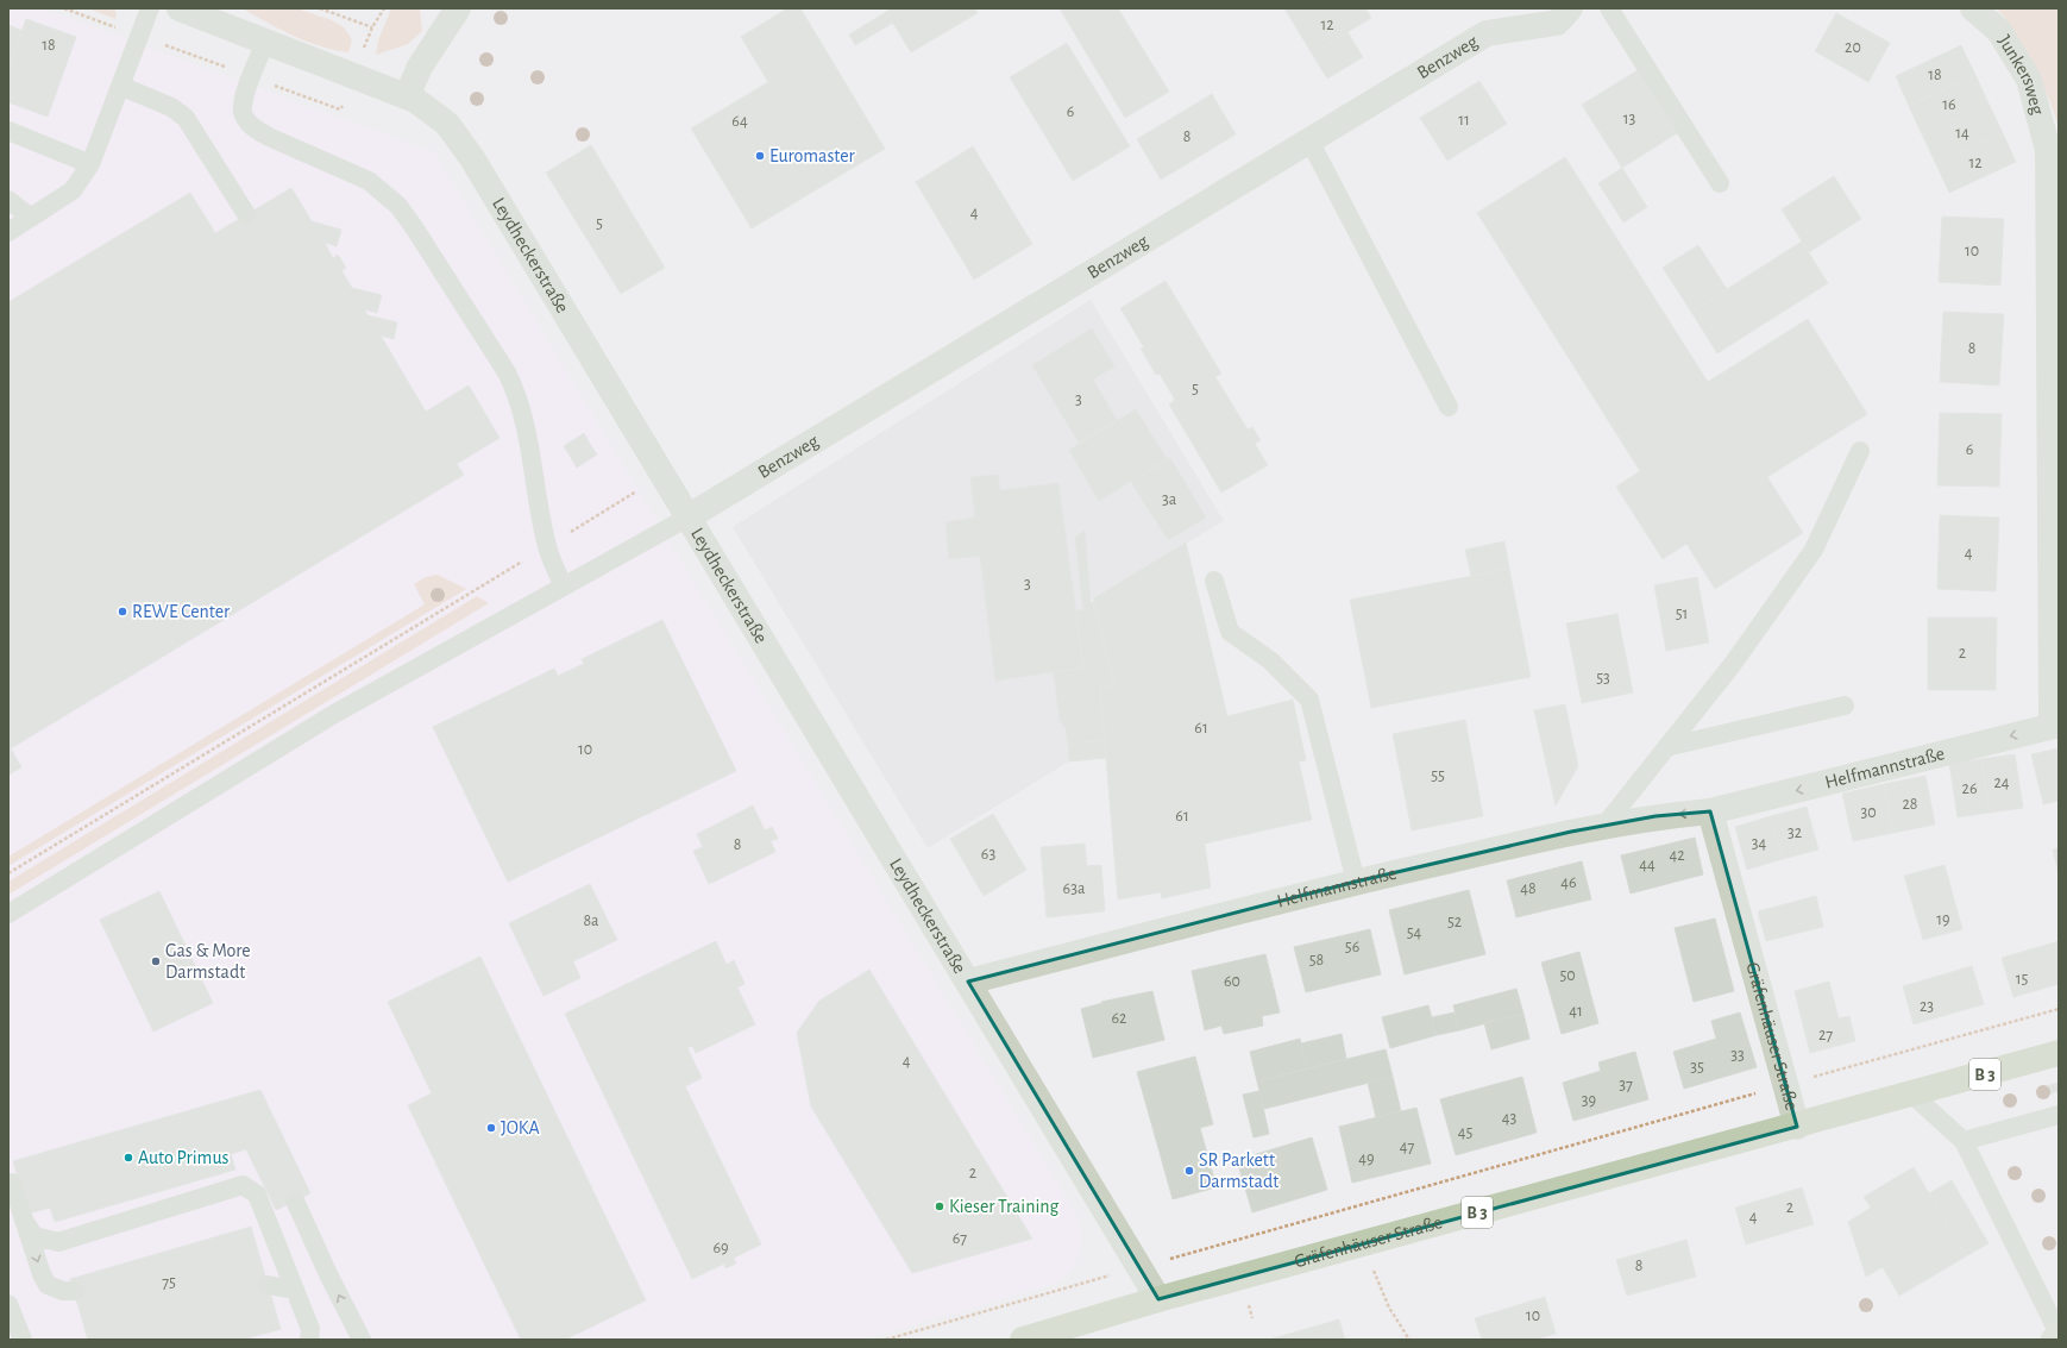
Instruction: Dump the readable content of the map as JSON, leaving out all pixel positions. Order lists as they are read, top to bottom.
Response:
{
  "streets": {
    "main road": ["Gräfenhäuser Straße", "B 3"],
    "street": [
      "Benzweg",
      "Junkersweg",
      "Leydheckerstraße",
      "Helfmannstraße"
    ]
  },
  "crossings": [
    ["Benzweg", "Leydheckerstraße"],
    ["Junkersweg", "Helfmannstraße"],
    ["Leydheckerstraße", "Helfmannstraße"],
    ["Leydheckerstraße", "Gräfenhäuser Straße"],
    ["Helfmannstraße", "Gräfenhäuser Straße"]
  ],
  "one_way": ["Helfmannstraße"],
  "places": [
    "Euromaster",
    "REWE Center",
    "Gas & More Darmstadt",
    "JOKA",
    "Auto Primus",
    "SR Parkett Darmstadt",
    "Kieser Training"
  ],
  "house_numbers": [
    "12",
    "18",
    "20",
    "18",
    "16",
    "6",
    "13",
    "11",
    "64",
    "14",
    "8",
    "12",
    "4",
    "5",
    "10",
    "8",
    "5",
    "3",
    "6",
    "3a",
    "4",
    "3",
    "51",
    "2",
    "53",
    "61",
    "10",
    "55",
    "24",
    "26",
    "28",
    "30",
    "61",
    "32",
    "34",
    "8",
    "63",
    "42",
    "44",
    "46",
    "63a",
    "48",
    "19",
    "8a",
    "52",
    "54",
    "56",
    "58",
    "50",
    "15",
    "60",
    "23",
    "41",
    "62",
    "27",
    "33",
    "4",
    "35",
    "37",
    "39",
    "43",
    "45",
    "47",
    "49",
    "2",
    "2",
    "4",
    "67",
    "69",
    "8",
    "75",
    "10"
  ]
}
